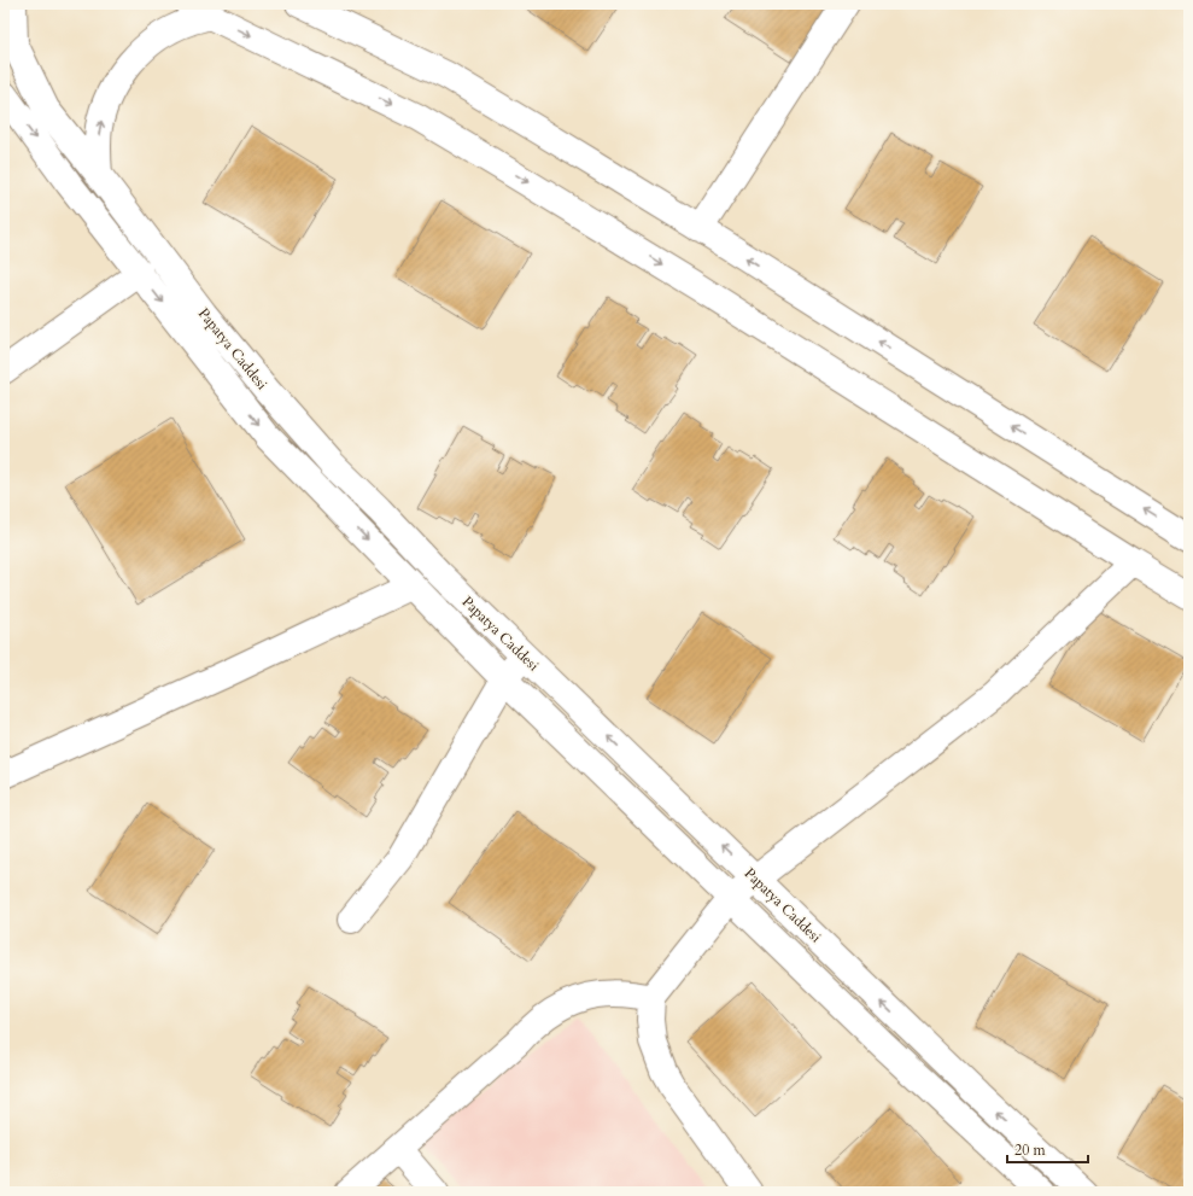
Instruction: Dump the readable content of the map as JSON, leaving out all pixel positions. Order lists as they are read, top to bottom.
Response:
{
  "streets": {
    "street": ["Papatya Caddesi"]
  },
  "scale_bar": "20 m"
}
